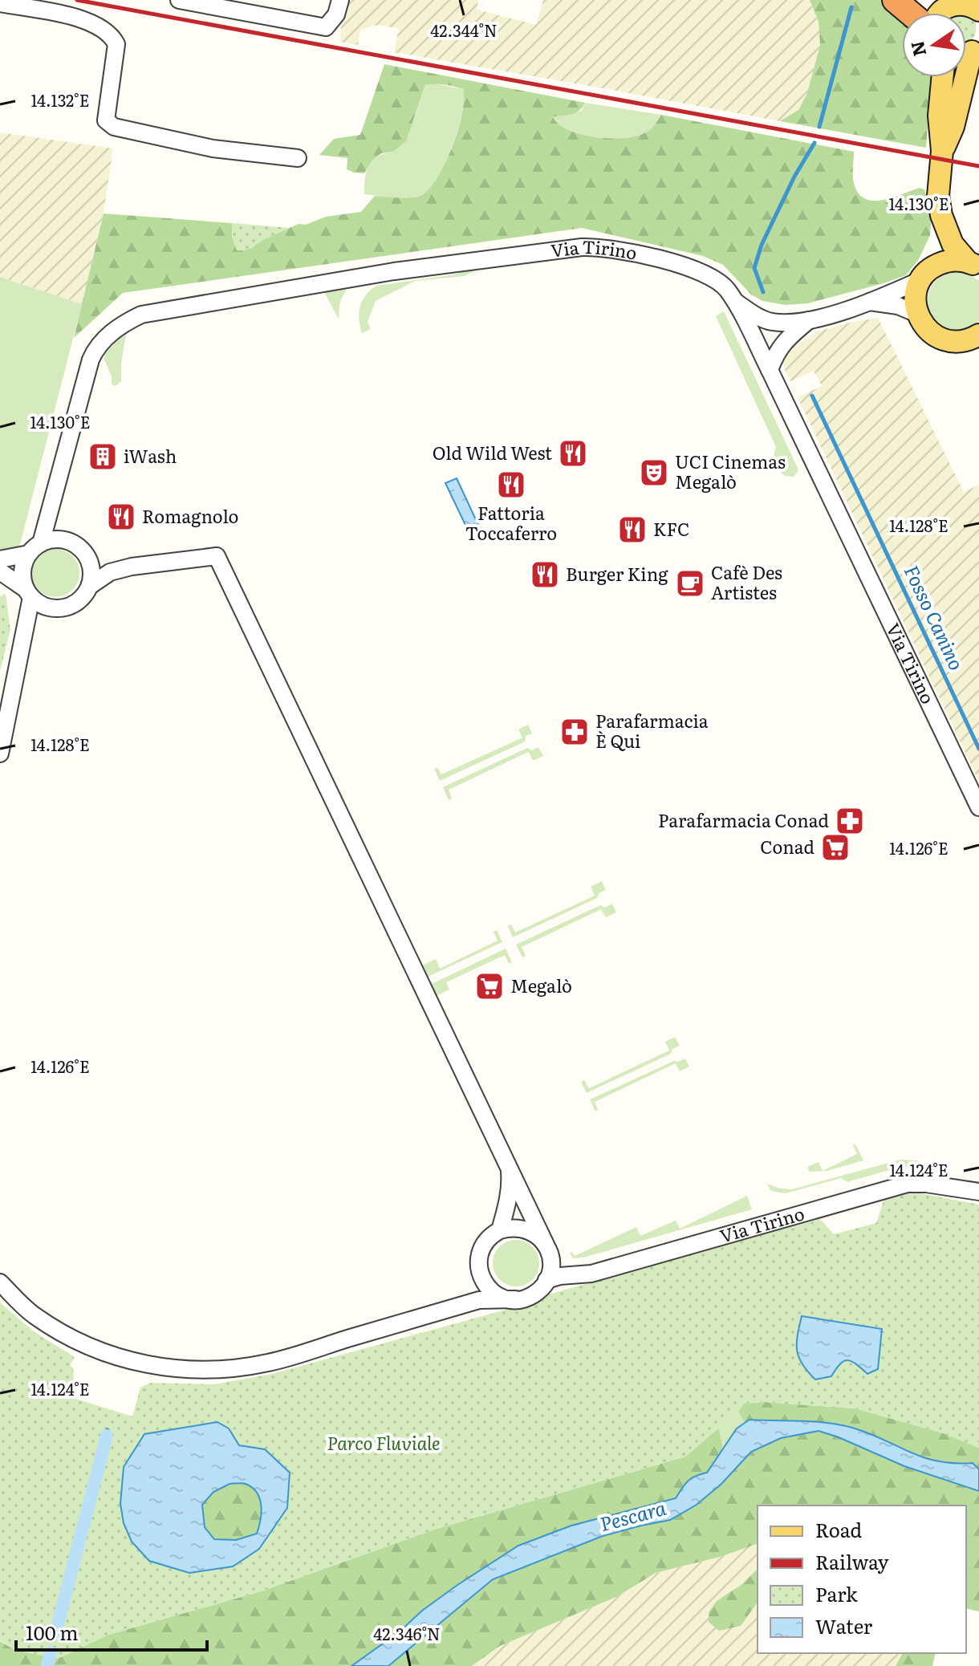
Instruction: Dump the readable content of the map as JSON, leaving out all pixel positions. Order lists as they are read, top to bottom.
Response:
{
  "streets": {
    "street": ["Via Tirino"]
  },
  "water": ["Fosso Canino", "Pescara"],
  "parks": ["Parco Fluviale"],
  "places": {
    "restaurant": [
      "Old Wild West",
      "Fattoria Toccaferro",
      "Romagnolo",
      "KFC",
      "Burger King"
    ],
    "building": ["iWash"],
    "theatre": ["UCI Cinemas Megalò"],
    "cafe": ["Cafè Des Artistes"],
    "pharmacy": ["Parafarmacia È Qui", "Parafarmacia Conad"],
    "supermarket": ["Conad", "Megalò"]
  },
  "legend": [
    "Road",
    "Railway",
    "Park",
    "Water"
  ],
  "scale_bar": "100 m",
  "north": "left",
  "coordinates": [
    "42.344°N",
    "14.132°E",
    "14.130°E",
    "14.128°E",
    "14.126°E",
    "14.124°E",
    "42.346°N"
  ]
}
